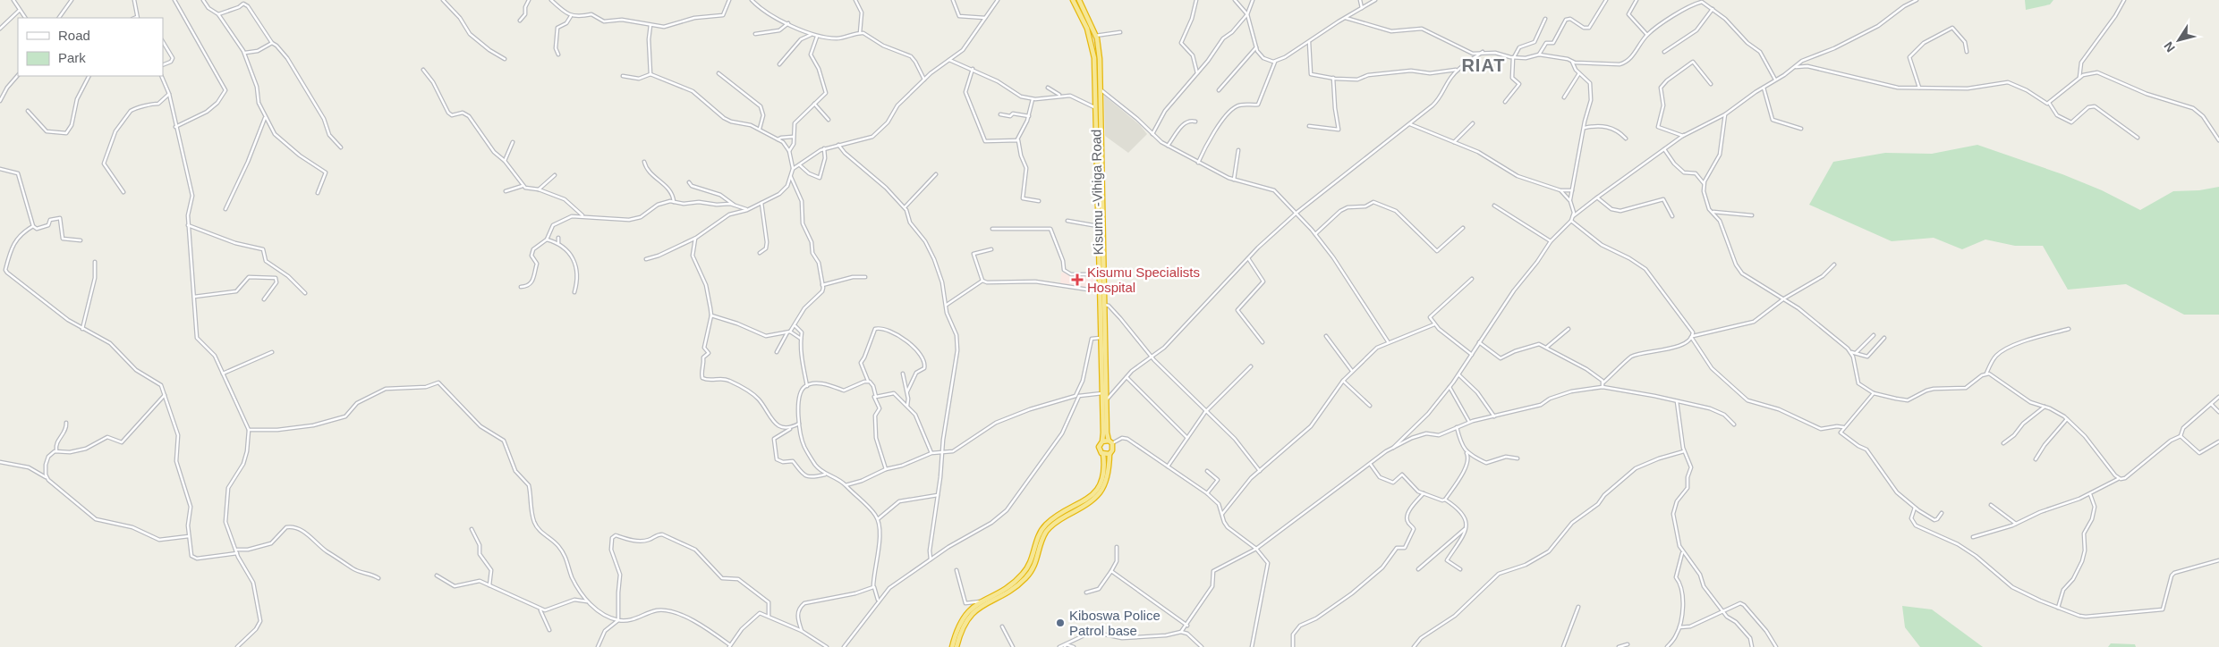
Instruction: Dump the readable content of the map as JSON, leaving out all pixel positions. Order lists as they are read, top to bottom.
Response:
{
  "streets": {
    "highway": ["Kisumu -Vihiga Road"]
  },
  "districts": ["RIAT"],
  "places": {
    "health": ["Kisumu Specialists Hospital"],
    "other": ["Kiboswa Police Patrol base"]
  },
  "legend": ["Road", "Park"],
  "north": "bottom left"
}
